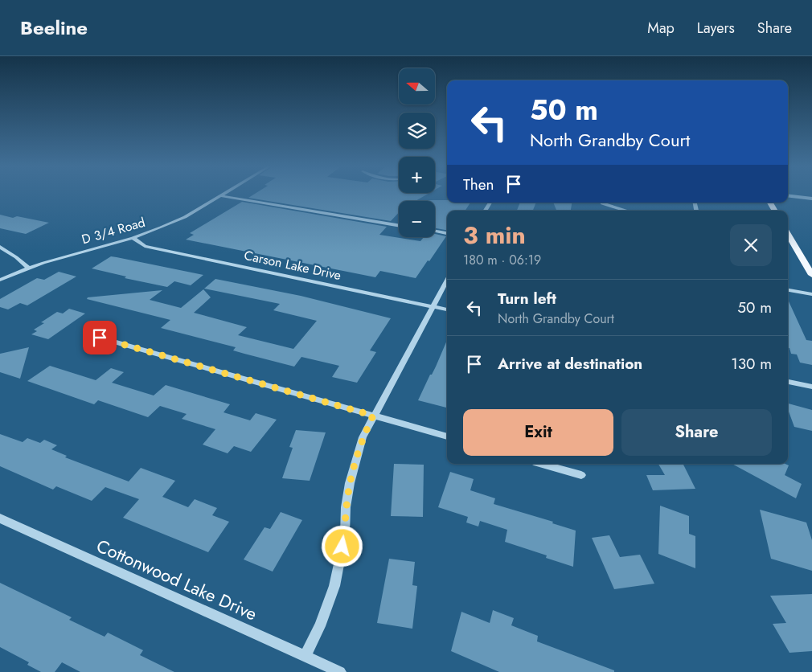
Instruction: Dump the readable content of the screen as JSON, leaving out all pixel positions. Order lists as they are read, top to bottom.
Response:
{
  "streets": {
    "street": ["D 3/4 Road", "Carson Lake Drive", "Cottonwood Lake Drive"]
  },
  "crossings": [
    ["D 3/4 Road", "Carson Lake Drive"]
  ],
  "north": "left",
  "page": {
    "header": "Beeline",
    "nav": ["Map", "Layers", "Share"],
    "map_buttons": ["+", "−"],
    "turn": ["50 m", "North Grandby Court"],
    "then": "Then",
    "heading": ["3 min", "180 m · 06:19"],
    "list": [
      {
        "name": "Turn left",
        "note": "North Grandby Court",
        "value": "50 m"
      },
      {
        "name": "Arrive at destination",
        "value": "130 m"
      }
    ],
    "buttons": ["Exit", "Share"]
  }
}
